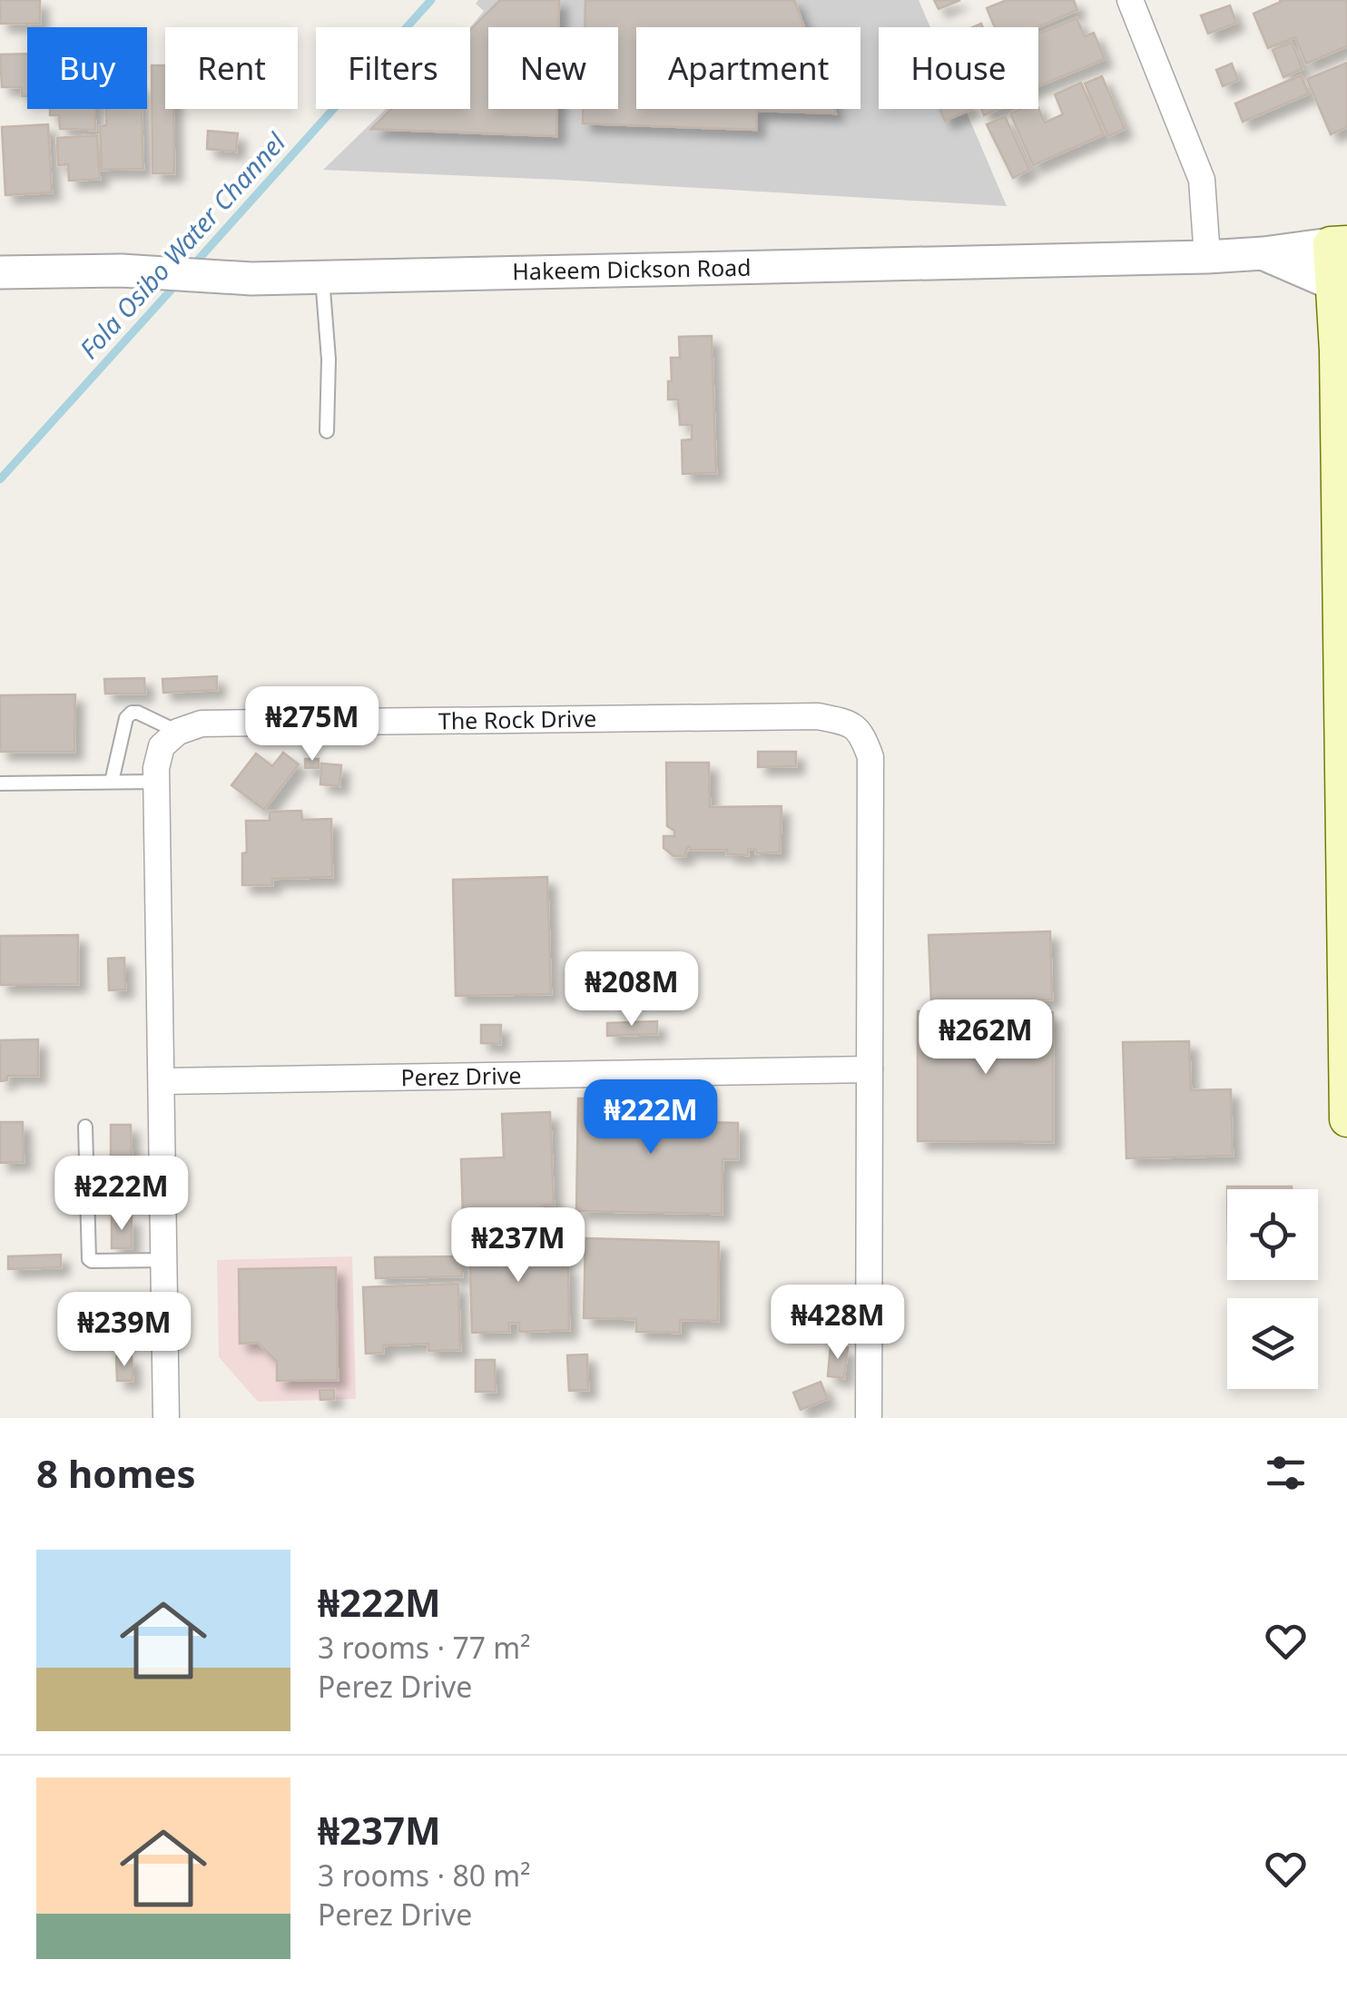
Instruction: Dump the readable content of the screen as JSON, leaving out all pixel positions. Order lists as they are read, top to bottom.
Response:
{
  "streets": {
    "street": ["Hakeem Dickson Road", "The Rock Drive", "Perez Drive"]
  },
  "crossings": [
    ["The Rock Drive", "Perez Drive"]
  ],
  "water": ["Fola Osibo Water Channel"],
  "page": {
    "chip": [
      "Buy",
      "Rent",
      "Filters",
      "New",
      "Apartment",
      "House"
    ],
    "price": [
      "₦275M",
      "₦208M",
      "₦262M",
      "₦222M",
      "₦222M",
      "₦237M",
      "₦428M",
      "₦239M"
    ],
    "heading": "8 homes",
    "list": [
      {
        "name": "₦222M",
        "note": "3 rooms · 77 m² · Perez Drive"
      },
      {
        "name": "₦237M",
        "note": "3 rooms · 80 m² · Perez Drive"
      }
    ]
  }
}
